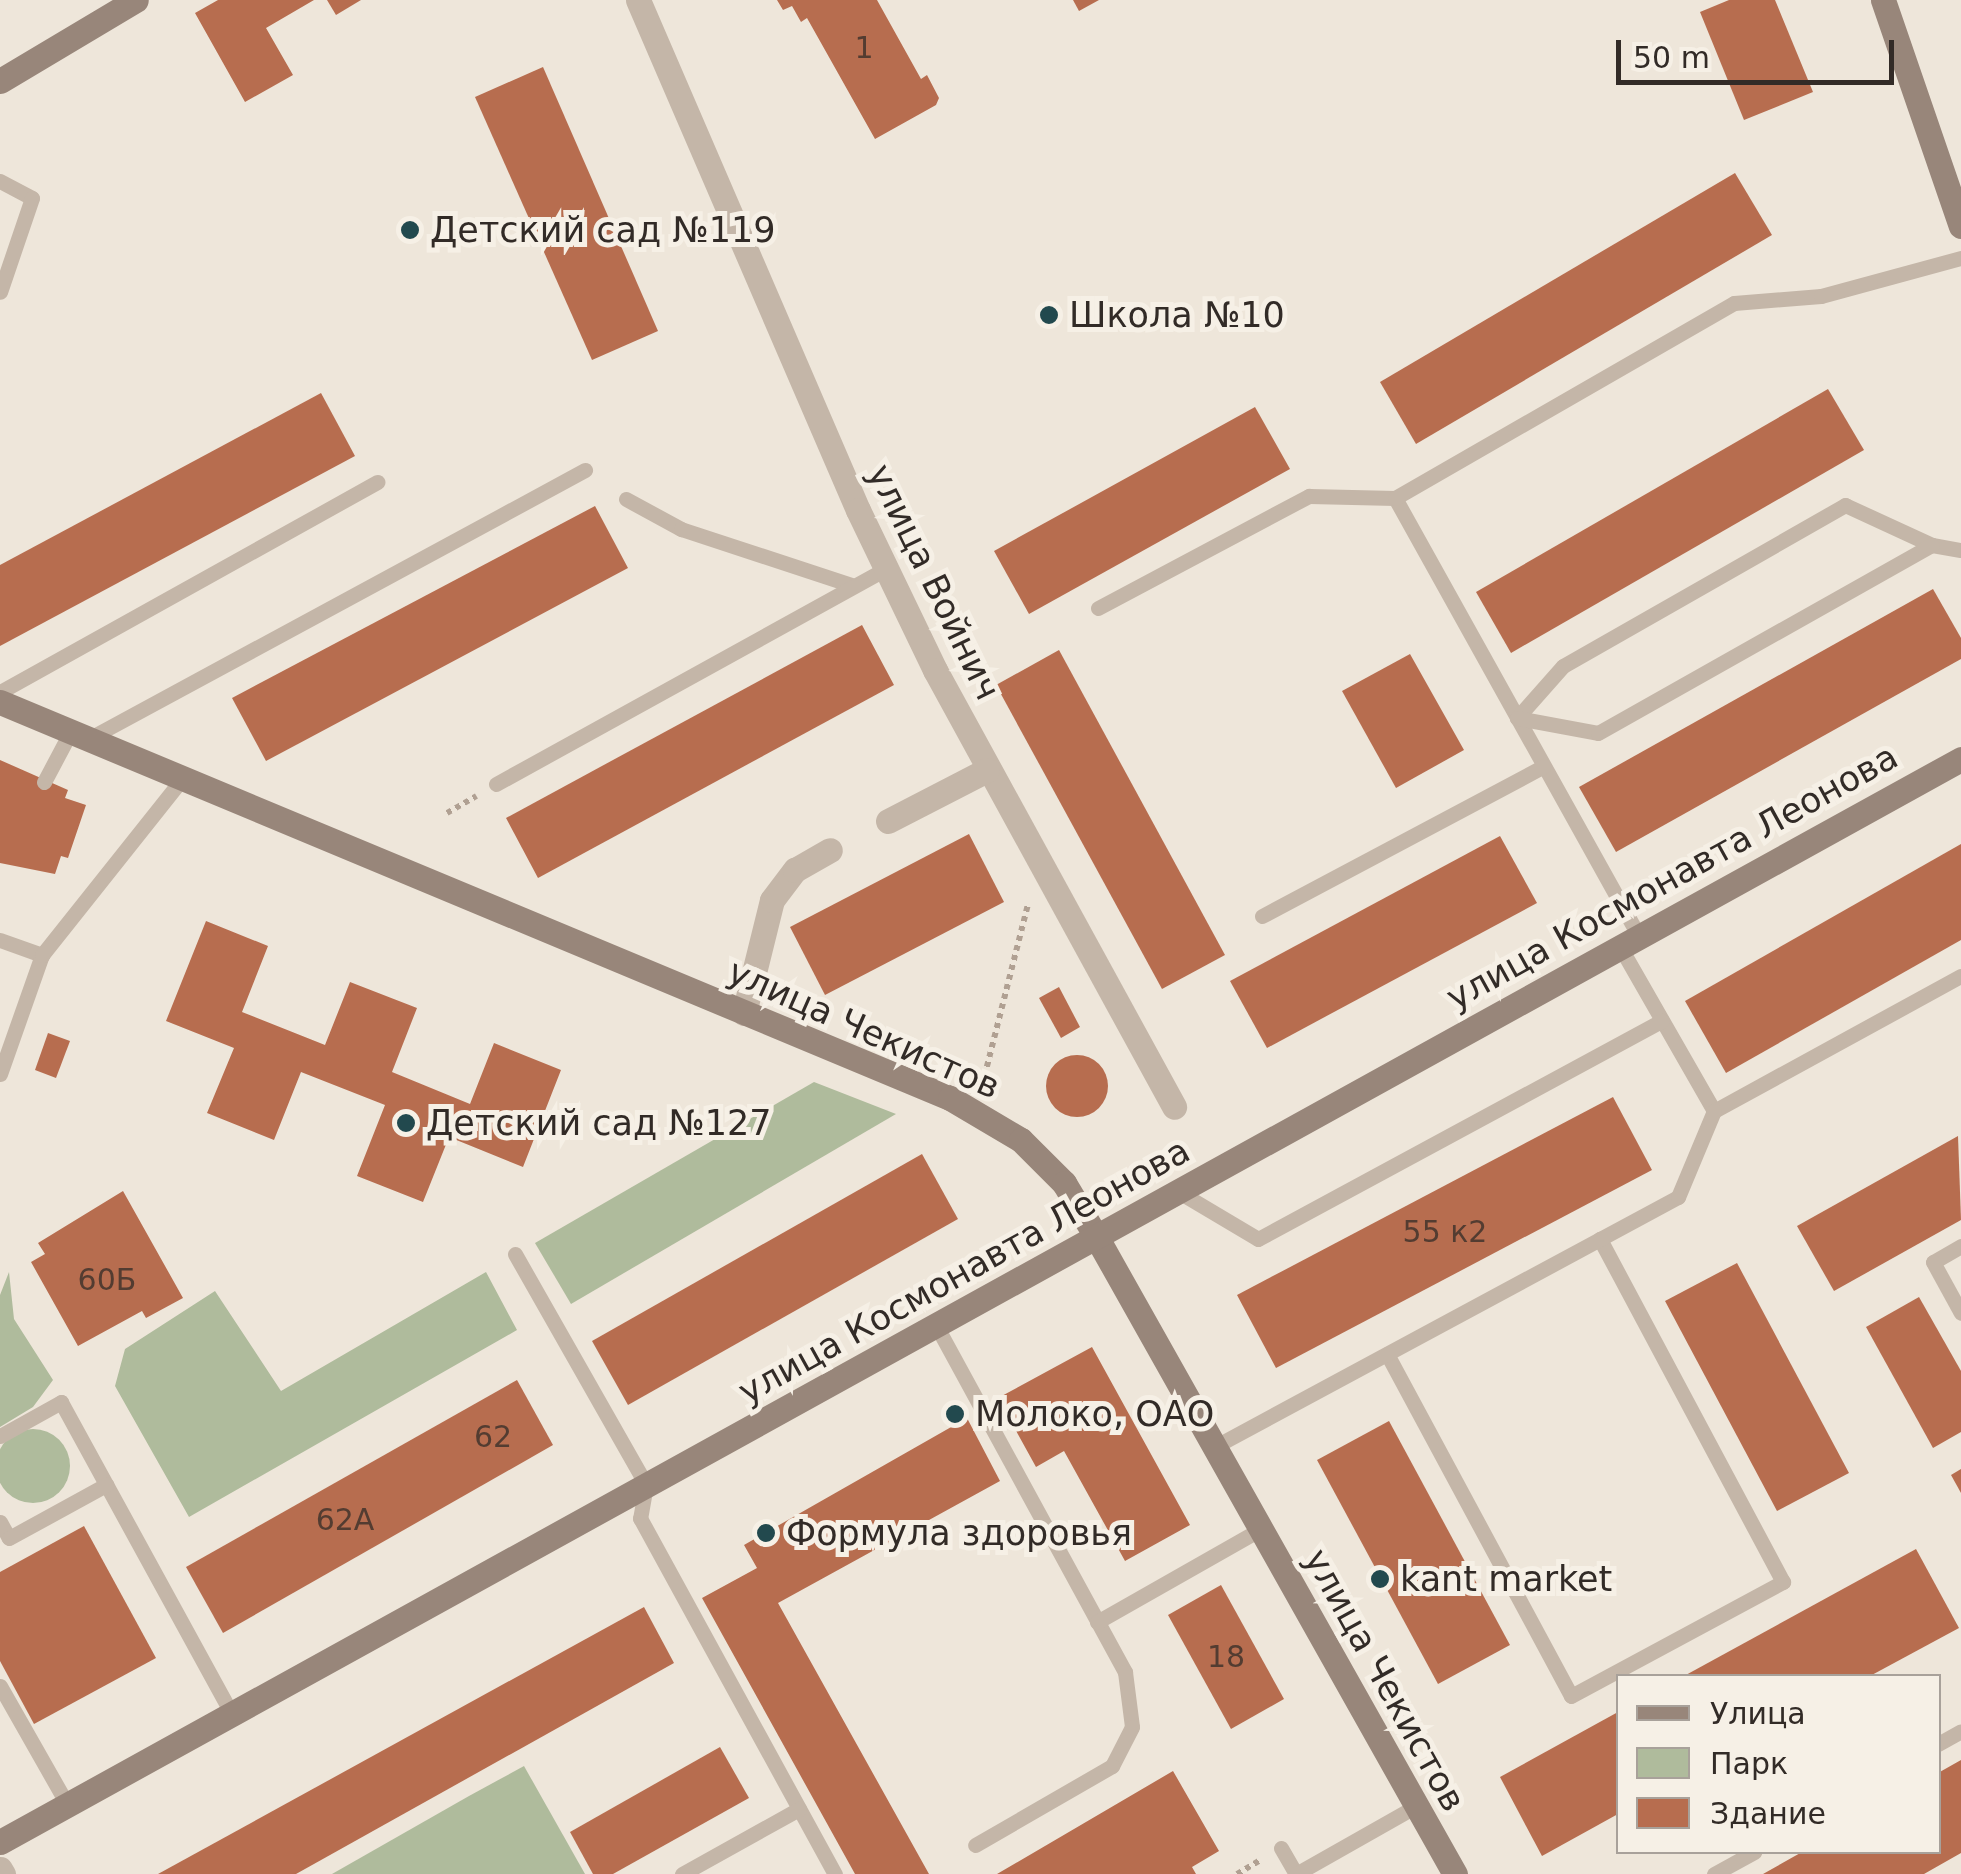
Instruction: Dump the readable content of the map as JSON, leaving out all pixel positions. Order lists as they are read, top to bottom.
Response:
{
  "streets": {
    "street": ["улица Войнич", "улица Космонавта Леонова", "улица Чекистов"]
  },
  "crossings": [
    ["улица Космонавта Леонова", "улица Чекистов"]
  ],
  "places": [
    "Детский сад №119",
    "Школа №10",
    "Детский сад №127",
    "Молоко, ОАО",
    "Формула здоровья",
    "kant market"
  ],
  "house_numbers": [
    "1",
    "55 к2",
    "60Б",
    "62",
    "62А",
    "18"
  ],
  "legend": ["Улица", "Парк", "Здание"],
  "scale_bar": "50 m"
}
